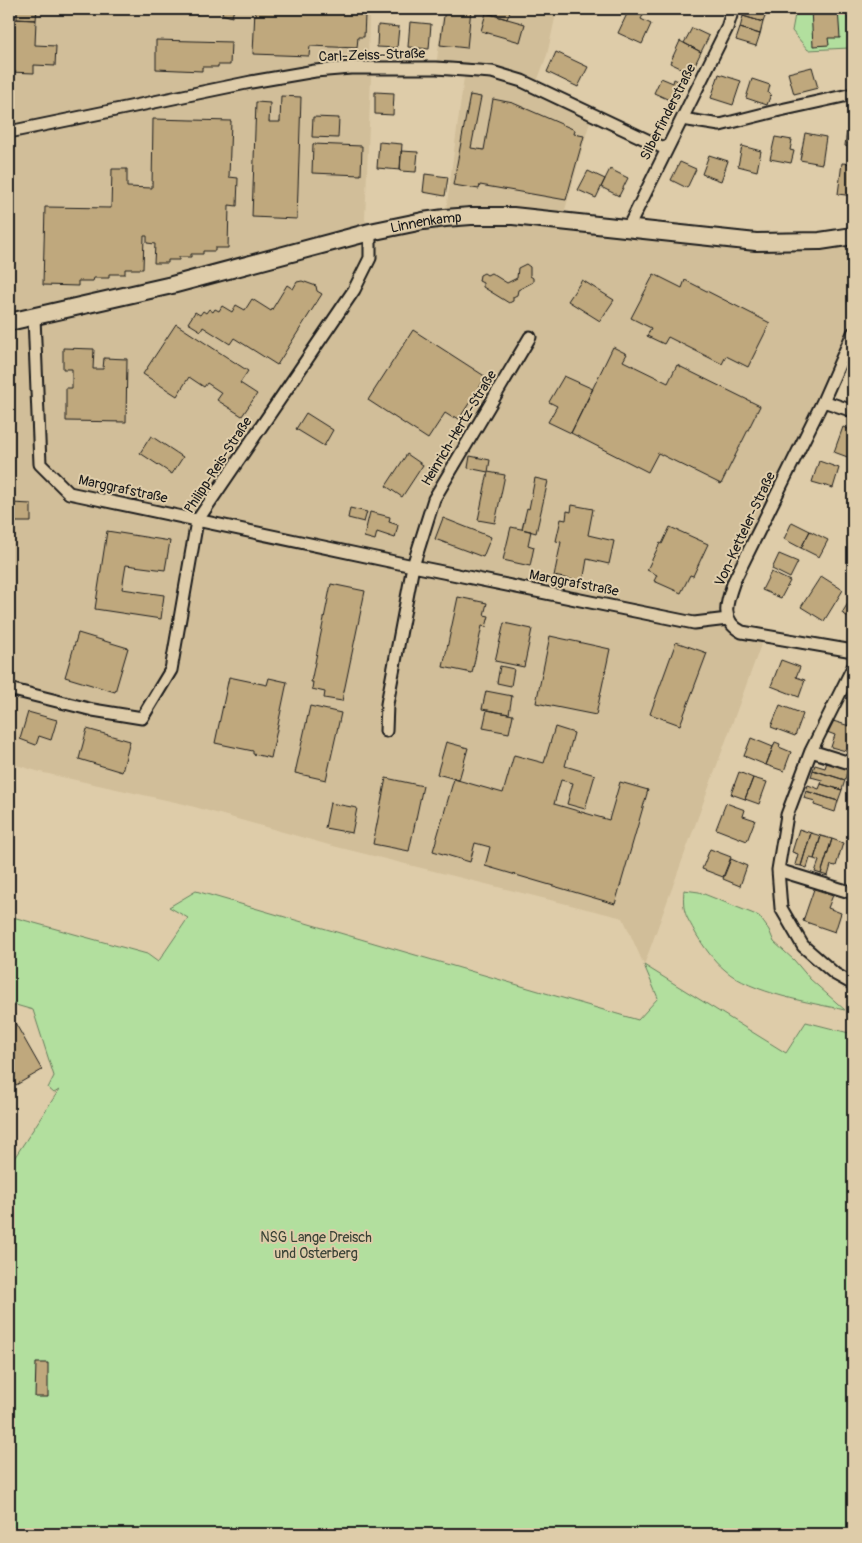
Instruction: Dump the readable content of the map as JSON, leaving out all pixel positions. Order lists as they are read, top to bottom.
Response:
{
  "streets": {
    "main road": ["Linnenkamp"],
    "street": [
      "Carl-Zeiss-Straße",
      "Silberfinderstraße",
      "Heinrich-Hertz-Straße",
      "Philipp-Reis-Straße",
      "Marggrafstraße",
      "Von-Ketteler-Straße"
    ]
  },
  "crossings": [
    ["Carl-Zeiss-Straße", "Silberfinderstraße"],
    ["Silberfinderstraße", "Linnenkamp"],
    ["Linnenkamp", "Philipp-Reis-Straße"],
    ["Linnenkamp", "Marggrafstraße"],
    ["Heinrich-Hertz-Straße", "Marggrafstraße"],
    ["Philipp-Reis-Straße", "Marggrafstraße"],
    ["Marggrafstraße", "Von-Ketteler-Straße"]
  ],
  "parks": ["NSG Lange Dreisch und Osterberg"]
}
